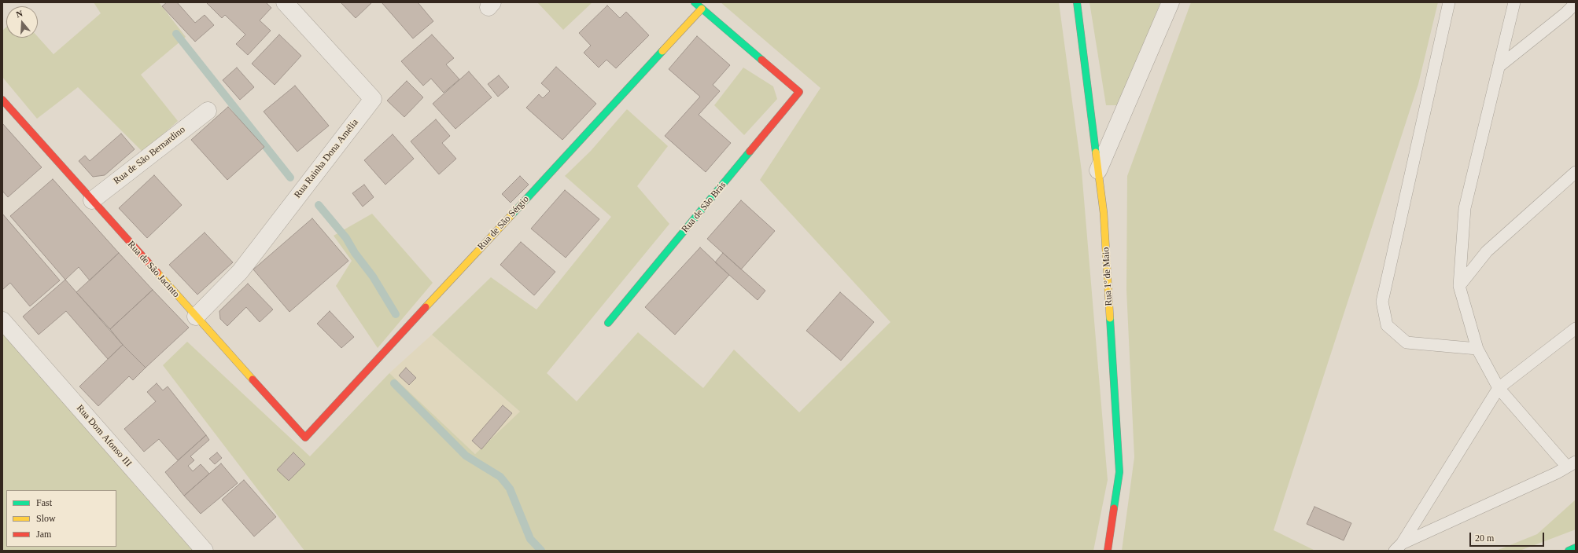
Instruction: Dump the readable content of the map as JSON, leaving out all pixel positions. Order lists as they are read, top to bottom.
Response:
{
  "streets": {
    "street": [
      "Rua de São Bernardino",
      "Rua Rainha Dona Amélia",
      "Rua de São Brás",
      "Rua de São Sérgio",
      "Rua de São Jacinto",
      "Rua 1º de Maio",
      "Rua Dom Afonso III"
    ]
  },
  "crossings": [
    ["Rua de São Bernardino", "Rua de São Jacinto"],
    ["Rua Rainha Dona Amélia", "Rua de São Jacinto"],
    ["Rua de São Brás", "Rua de São Sérgio"],
    ["Rua de São Sérgio", "Rua de São Jacinto"]
  ],
  "legend": ["Fast", "Slow", "Jam"],
  "scale_bar": "20 m",
  "north": "top"
}
